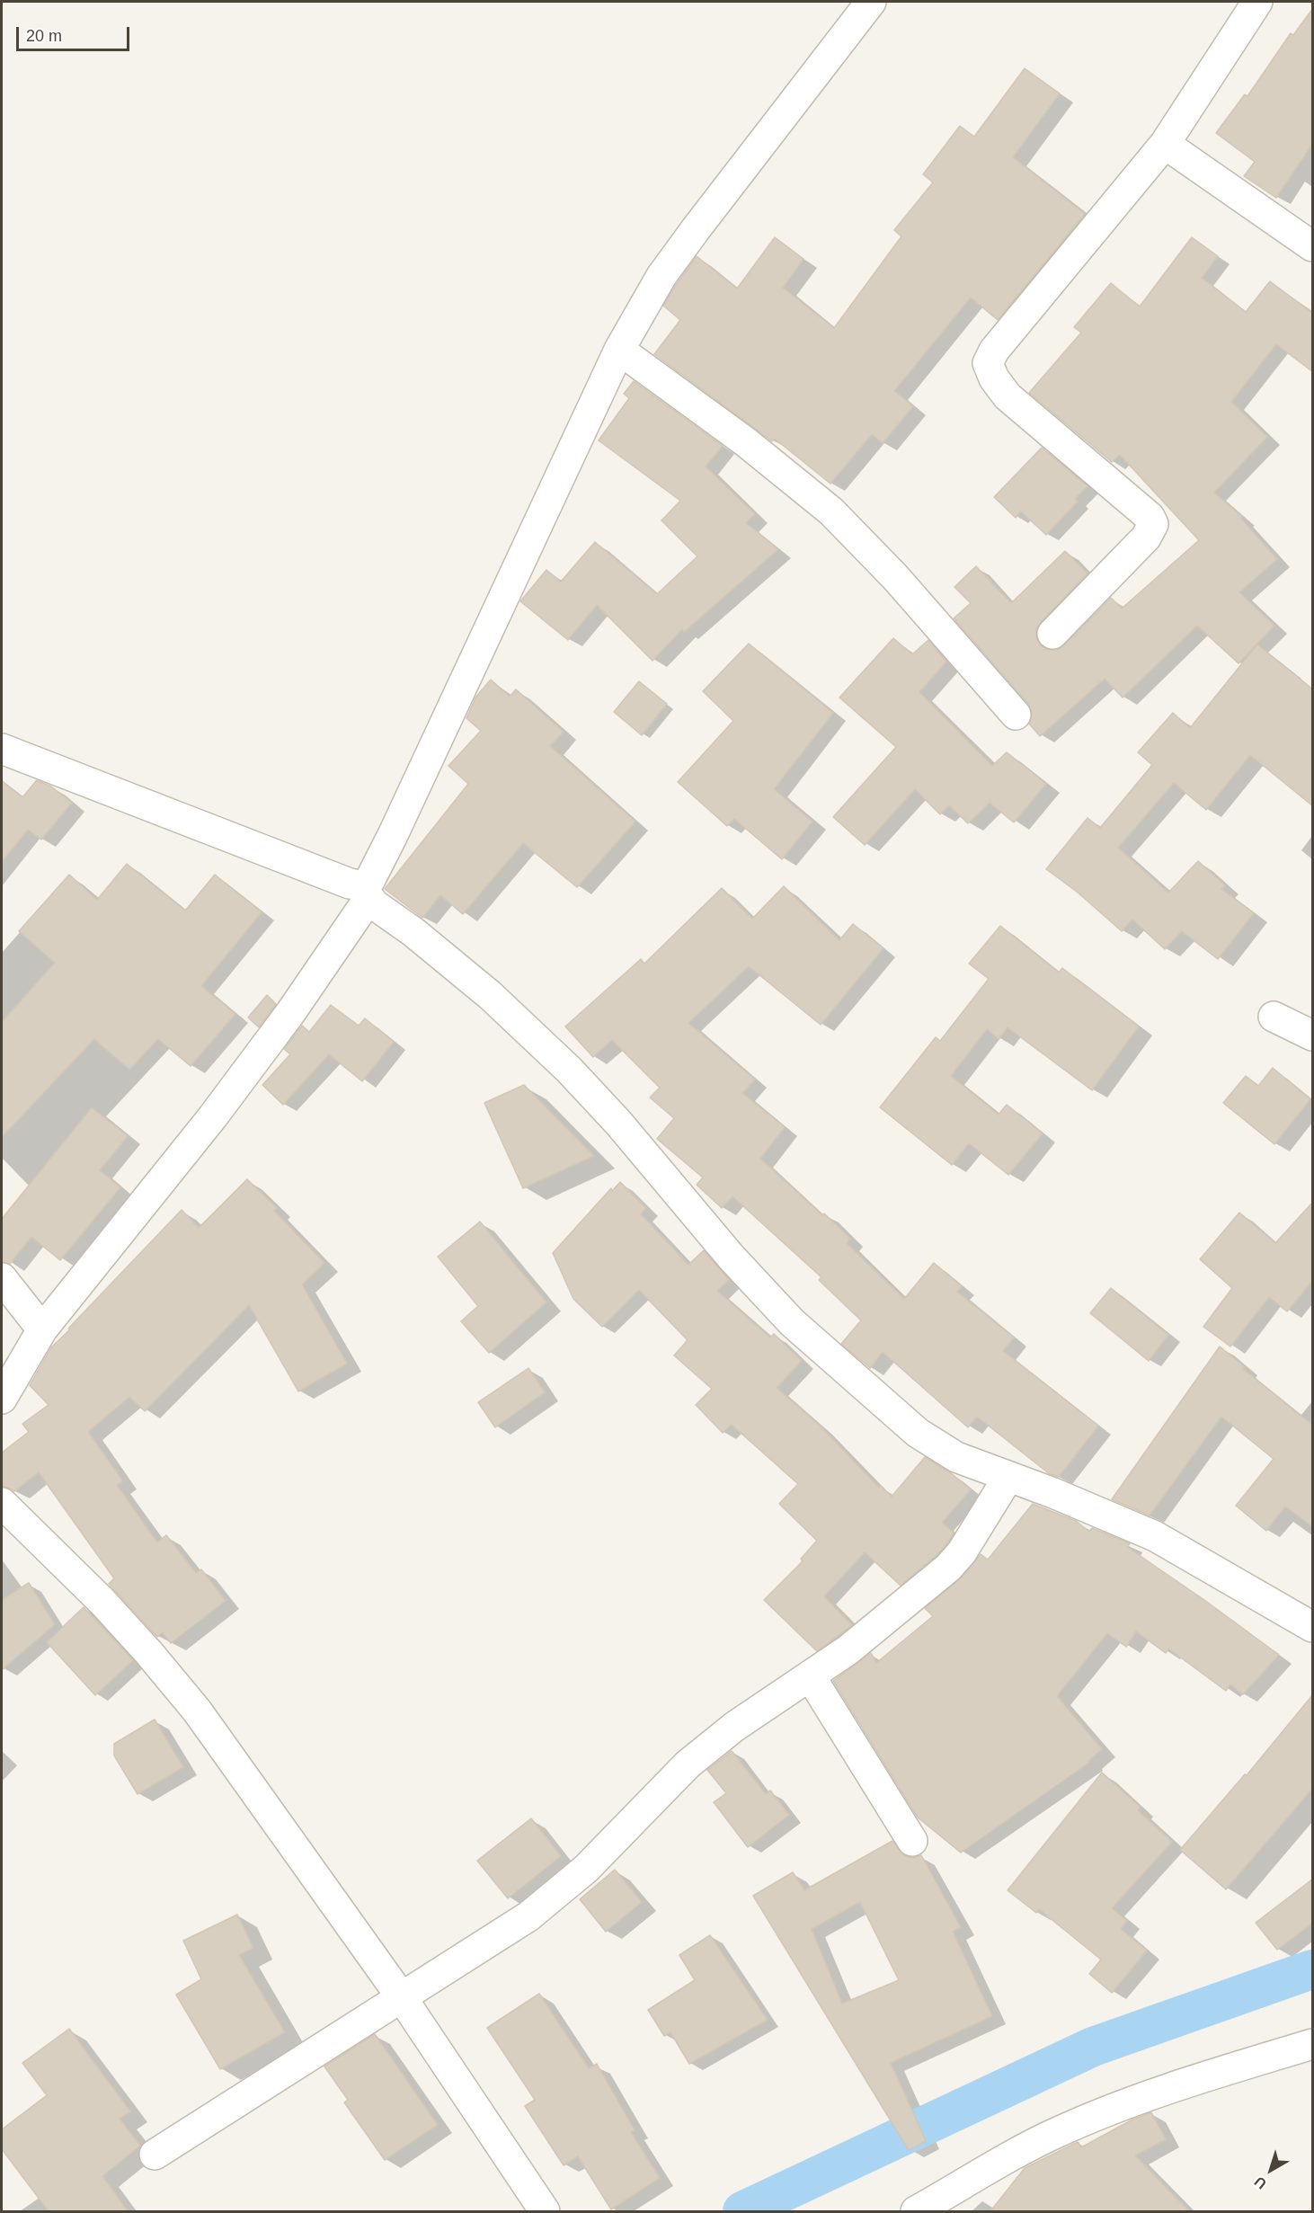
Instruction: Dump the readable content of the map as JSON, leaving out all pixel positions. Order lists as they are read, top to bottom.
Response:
{
  "scale_bar": "20 m",
  "north": "bottom left"
}
